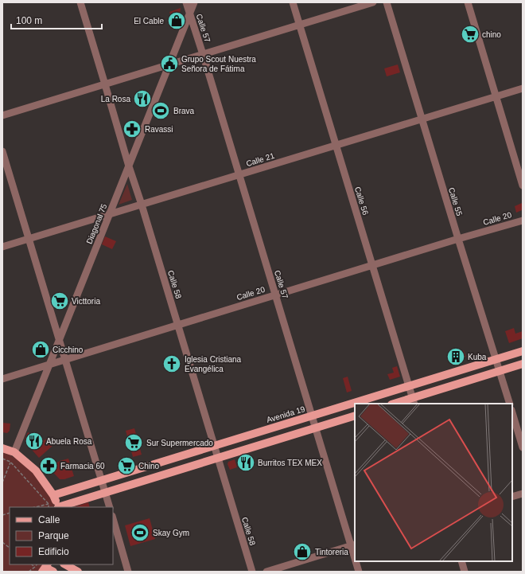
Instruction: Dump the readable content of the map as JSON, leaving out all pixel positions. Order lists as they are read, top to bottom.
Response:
{
  "streets": {
    "main road": ["Avenida 19"],
    "street": [
      "Calle 57",
      "Calle 21",
      "Calle 56",
      "Calle 55",
      "Calle 20",
      "Diagonal 75",
      "Calle 58"
    ]
  },
  "crossings": [
    ["Calle 57", "Calle 21"],
    ["Calle 57", "Calle 20"],
    ["Calle 57", "Diagonal 75"],
    ["Calle 57", "Avenida 19"],
    ["Calle 21", "Calle 56"],
    ["Calle 21", "Calle 55"],
    ["Calle 21", "Diagonal 75"],
    ["Calle 21", "Calle 58"],
    ["Calle 56", "Calle 20"],
    ["Calle 56", "Avenida 19"],
    ["Calle 55", "Calle 20"],
    ["Calle 55", "Avenida 19"],
    ["Calle 20", "Diagonal 75"],
    ["Calle 20", "Calle 58"],
    ["Diagonal 75", "Calle 58"],
    ["Calle 58", "Avenida 19"]
  ],
  "places": {
    "shop": ["El Cable", "Cicchino", "Tintoreria"],
    "supermarket": [
      "chino",
      "Victtoria",
      "Sur Supermercado",
      "Chino"
    ],
    "public building": ["Grupo Scout Nuestra Señora de Fátima"],
    "restaurant": ["La Rosa", "Abuela Rosa", "Burritos TEX MEX"],
    "sports": ["Brava", "Skay Gym"],
    "pharmacy": ["Ravassi", "Farmacia 60"],
    "building": ["Kuba"],
    "church": ["Iglesia Cristiana Evangélica"]
  },
  "legend": ["Calle", "Parque", "Edificio"],
  "scale_bar": "100 m"
}
